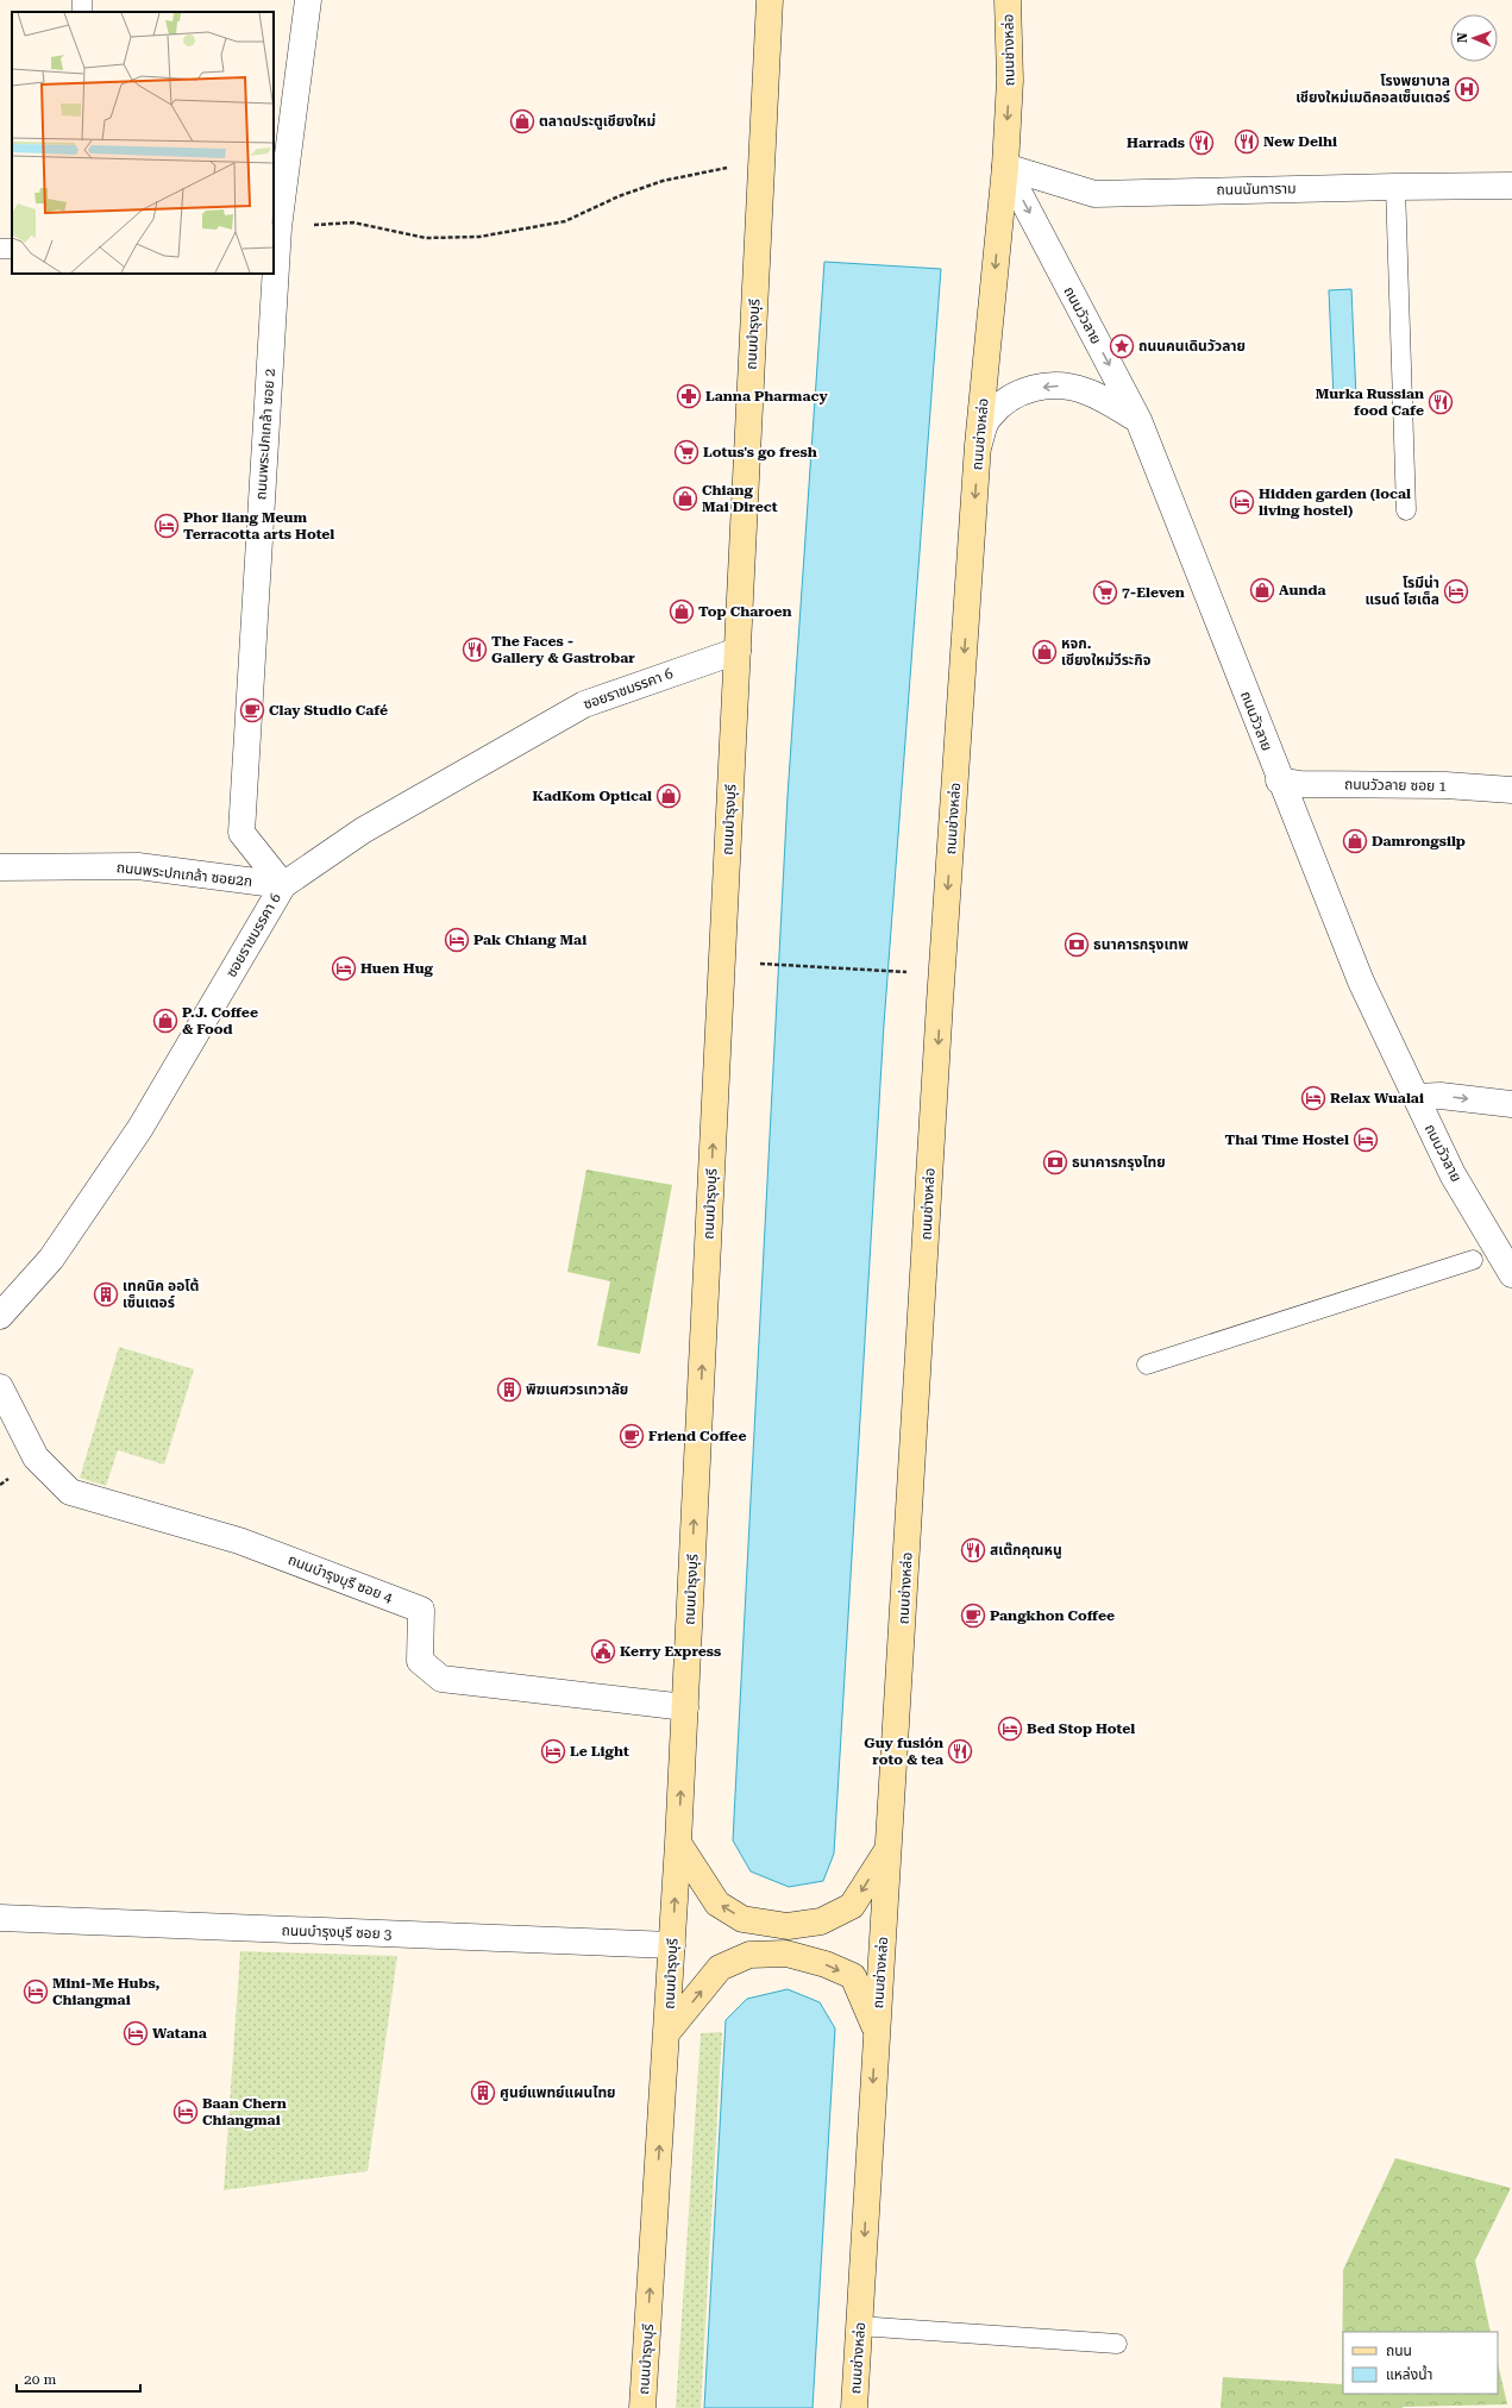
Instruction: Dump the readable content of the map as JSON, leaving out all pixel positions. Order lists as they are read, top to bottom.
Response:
{
  "streets": {
    "main road": ["ถนนช่างหล่อ", "ถนนบำรุงบุรี"],
    "street": [
      "ถนนนันทาราม",
      "ถนนวัวลาย",
      "ถนนพระปกเกล้า ซอย 2",
      "ซอยราชมรรคา 6",
      "ถนนวัวลาย ซอย 1",
      "ถนนพระปกเกล้า ซอย2ก",
      "ถนนบำรุงบุรี ซอย 4",
      "ถนนบำรุงบุรี ซอย 3"
    ]
  },
  "crossings": [
    ["ถนนช่างหล่อ", "ถนนนันทาราม"],
    ["ถนนช่างหล่อ", "ถนนวัวลาย"],
    ["ถนนนันทาราม", "ถนนวัวลาย"],
    ["ถนนวัวลาย", "ถนนวัวลาย ซอย 1"],
    ["ถนนบำรุงบุรี", "ซอยราชมรรคา 6"],
    ["ถนนบำรุงบุรี", "ถนนบำรุงบุรี ซอย 4"],
    ["ถนนบำรุงบุรี", "ถนนบำรุงบุรี ซอย 3"],
    ["ถนนพระปกเกล้า ซอย 2", "ซอยราชมรรคา 6"],
    ["ถนนพระปกเกล้า ซอย 2", "ถนนพระปกเกล้า ซอย2ก"],
    ["ซอยราชมรรคา 6", "ถนนพระปกเกล้า ซอย2ก"]
  ],
  "one_way": ["ถนนช่างหล่อ", "ถนนบำรุงบุรี"],
  "places": {
    "hospital": ["โรงพยาบาล เชียงใหม่เมดิคอลเซ็นเตอร์"],
    "shop": [
      "ตลาดประตูเชียงใหม่",
      "Chiang Mai Direct",
      "Aunda",
      "Top Charoen",
      "หจก. เชียงใหม่วีระกิจ",
      "KadKom Optical",
      "Damrongsilp",
      "P.J. Coffee & Food"
    ],
    "restaurant": [
      "New Delhi",
      "Harrads",
      "Murka Russian food Cafe",
      "The Faces - Gallery & Gastrobar",
      "สเต๊กคุณหนู",
      "Guy fusión roto & tea"
    ],
    "place": ["ถนนคนเดินวัวลาย"],
    "pharmacy": ["Lanna Pharmacy"],
    "supermarket": ["Lotus's go fresh", "7-Eleven"],
    "hotel": [
      "Hidden garden (local living hostel)",
      "Phor liang Meum Terracotta arts Hotel",
      "โรมีน่า แรนด์ โฮเต็ล",
      "Pak Chiang Mai",
      "Huen Hug",
      "Relax Wualai",
      "Thai Time Hostel",
      "Bed Stop Hotel",
      "Le Light",
      "Mini-Me Hubs, Chiangmai",
      "Watana",
      "Baan Chern Chiangmai"
    ],
    "cafe": ["Clay Studio Café", "Friend Coffee", "Pangkhon Coffee"],
    "bank": ["ธนาคารกรุงเทพ", "ธนาคารกรุงไทย"],
    "building": ["เทคนิค ออโต้ เซ็นเตอร์", "พิฆเนศวรเทวาลัย", "ศูนย์แพทย์แผนไทย"],
    "public building": ["Kerry Express"]
  },
  "legend": ["ถนน", "แหล่งน้ำ"],
  "scale_bar": "20 m",
  "north": "left"
}
